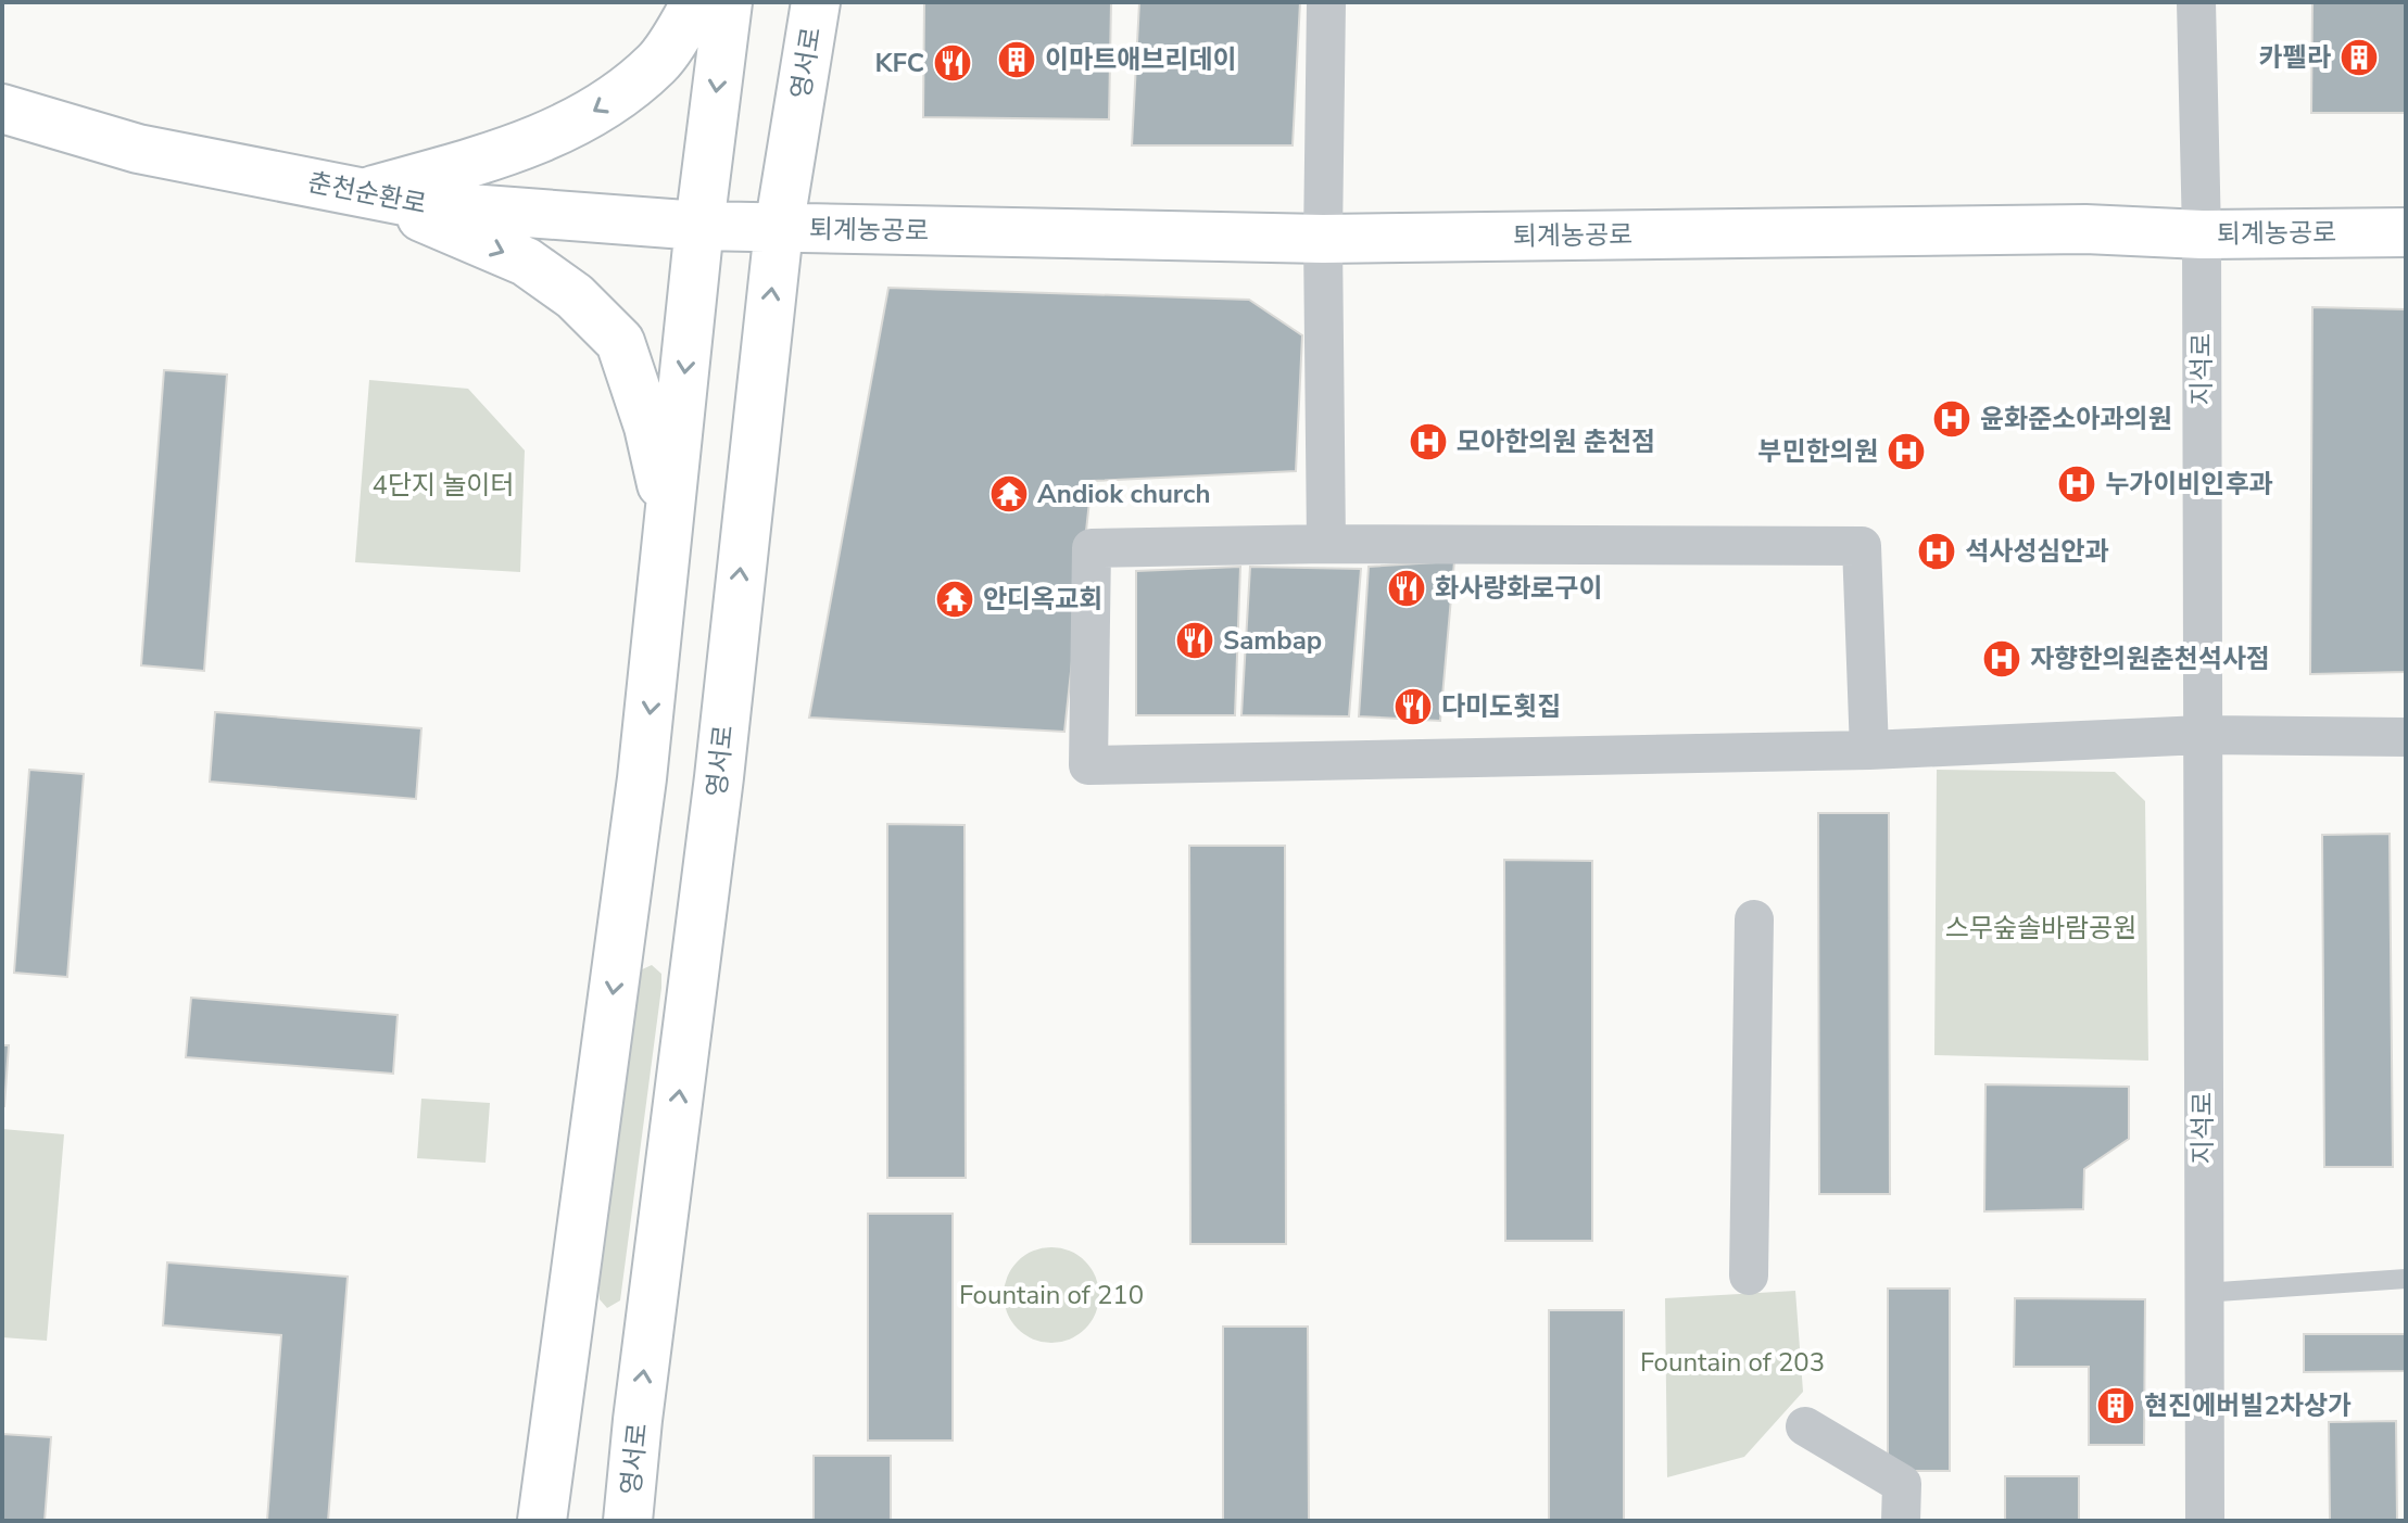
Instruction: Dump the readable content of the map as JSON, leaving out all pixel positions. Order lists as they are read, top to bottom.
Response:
{
  "streets": {
    "street": [
      "영서로",
      "춘천순환로",
      "퇴계농공로",
      "지석로"
    ]
  },
  "crossings": [
    ["영서로", "춘천순환로"],
    ["영서로", "퇴계농공로"],
    ["춘천순환로", "퇴계농공로"],
    ["퇴계농공로", "지석로"]
  ],
  "parks": [
    "4단지 놀이터",
    "스무숲솔바람공원",
    "Fountain of 210",
    "Fountain of 203"
  ],
  "places": {
    "building": ["카펠라", "이마트애브리데이", "현진에버빌2차상가"],
    "restaurant": [
      "KFC",
      "화사랑화로구이",
      "Sambap",
      "다미도횟집"
    ],
    "hospital": [
      "윤화준소아과의원",
      "모아한의원 춘천점",
      "부민한의원",
      "누가이비인후과",
      "석사성심안과",
      "자향한의원춘천석사점"
    ],
    "temple": ["Andiok church", "안디옥교회"]
  }
}
